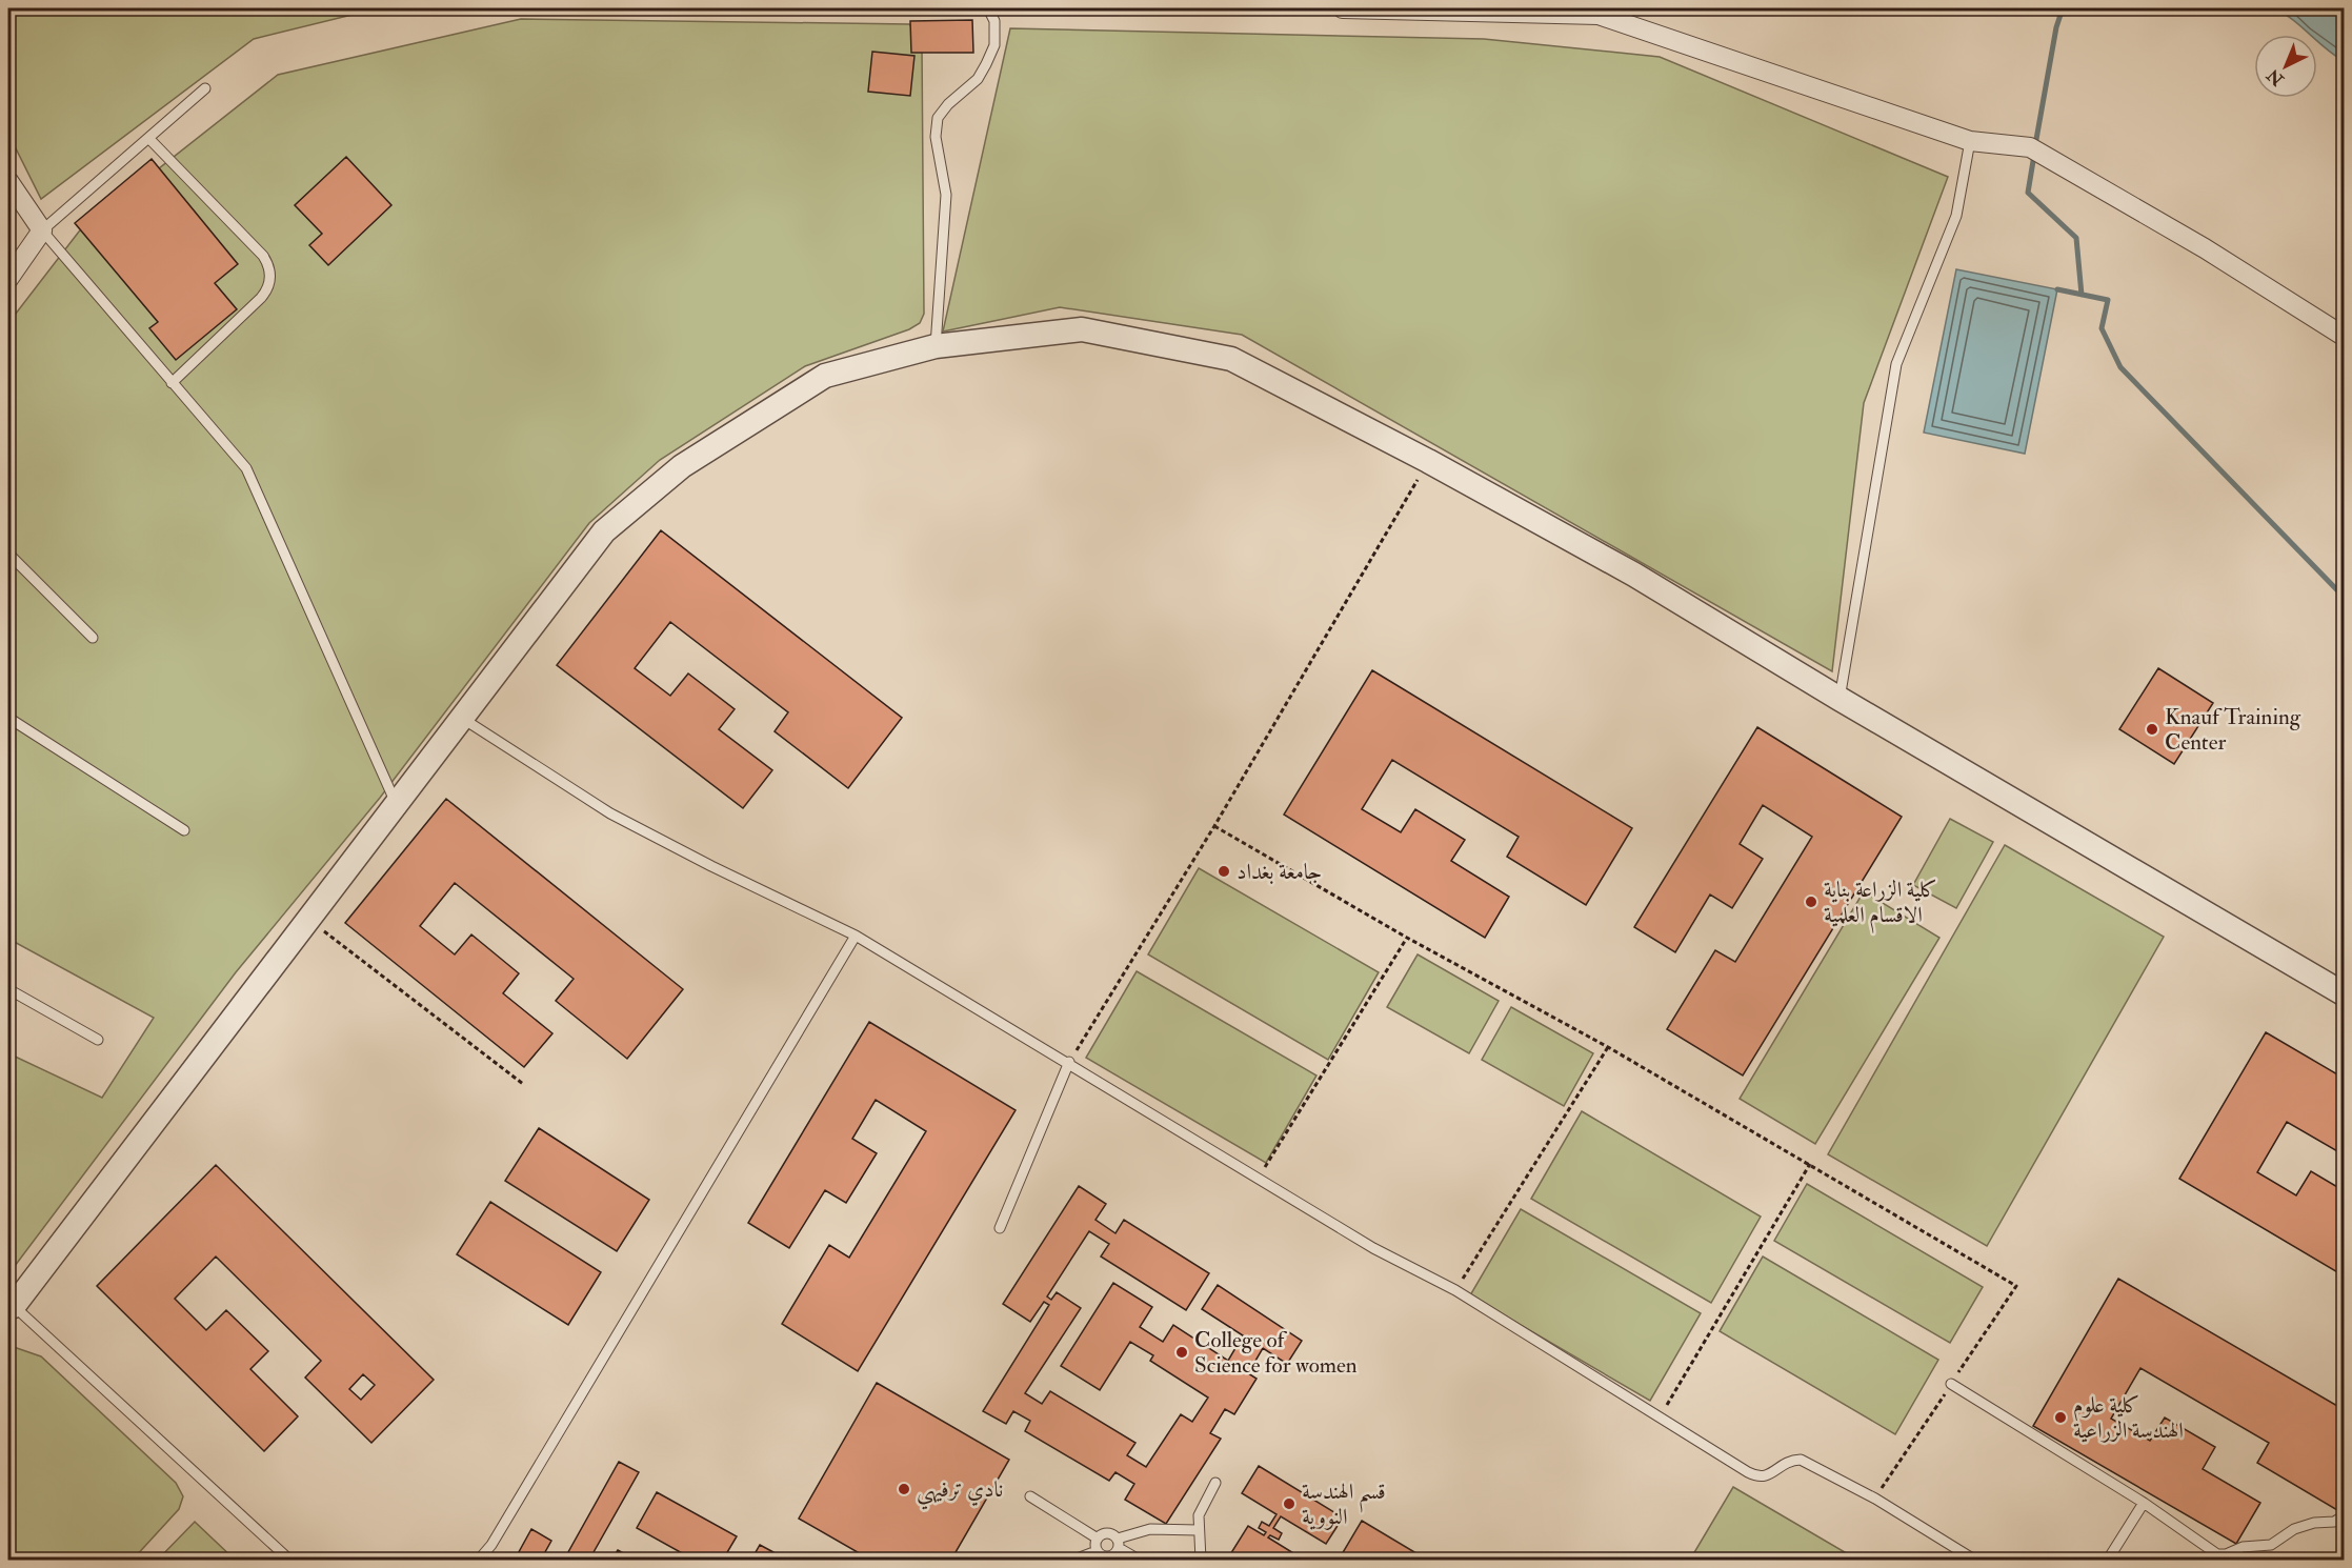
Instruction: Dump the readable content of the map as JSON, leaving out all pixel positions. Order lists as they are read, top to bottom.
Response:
{
  "places": [
    "Knauf Training Center",
    "جامعة بغداد",
    "كلية الزراعة بناية الاقسام العلمية",
    "College of Science for women",
    "كلية علوم الهندسة الزراعية",
    "نادي ترفيهي",
    "قسم الهندسة النووية"
  ],
  "north": "bottom left"
}
